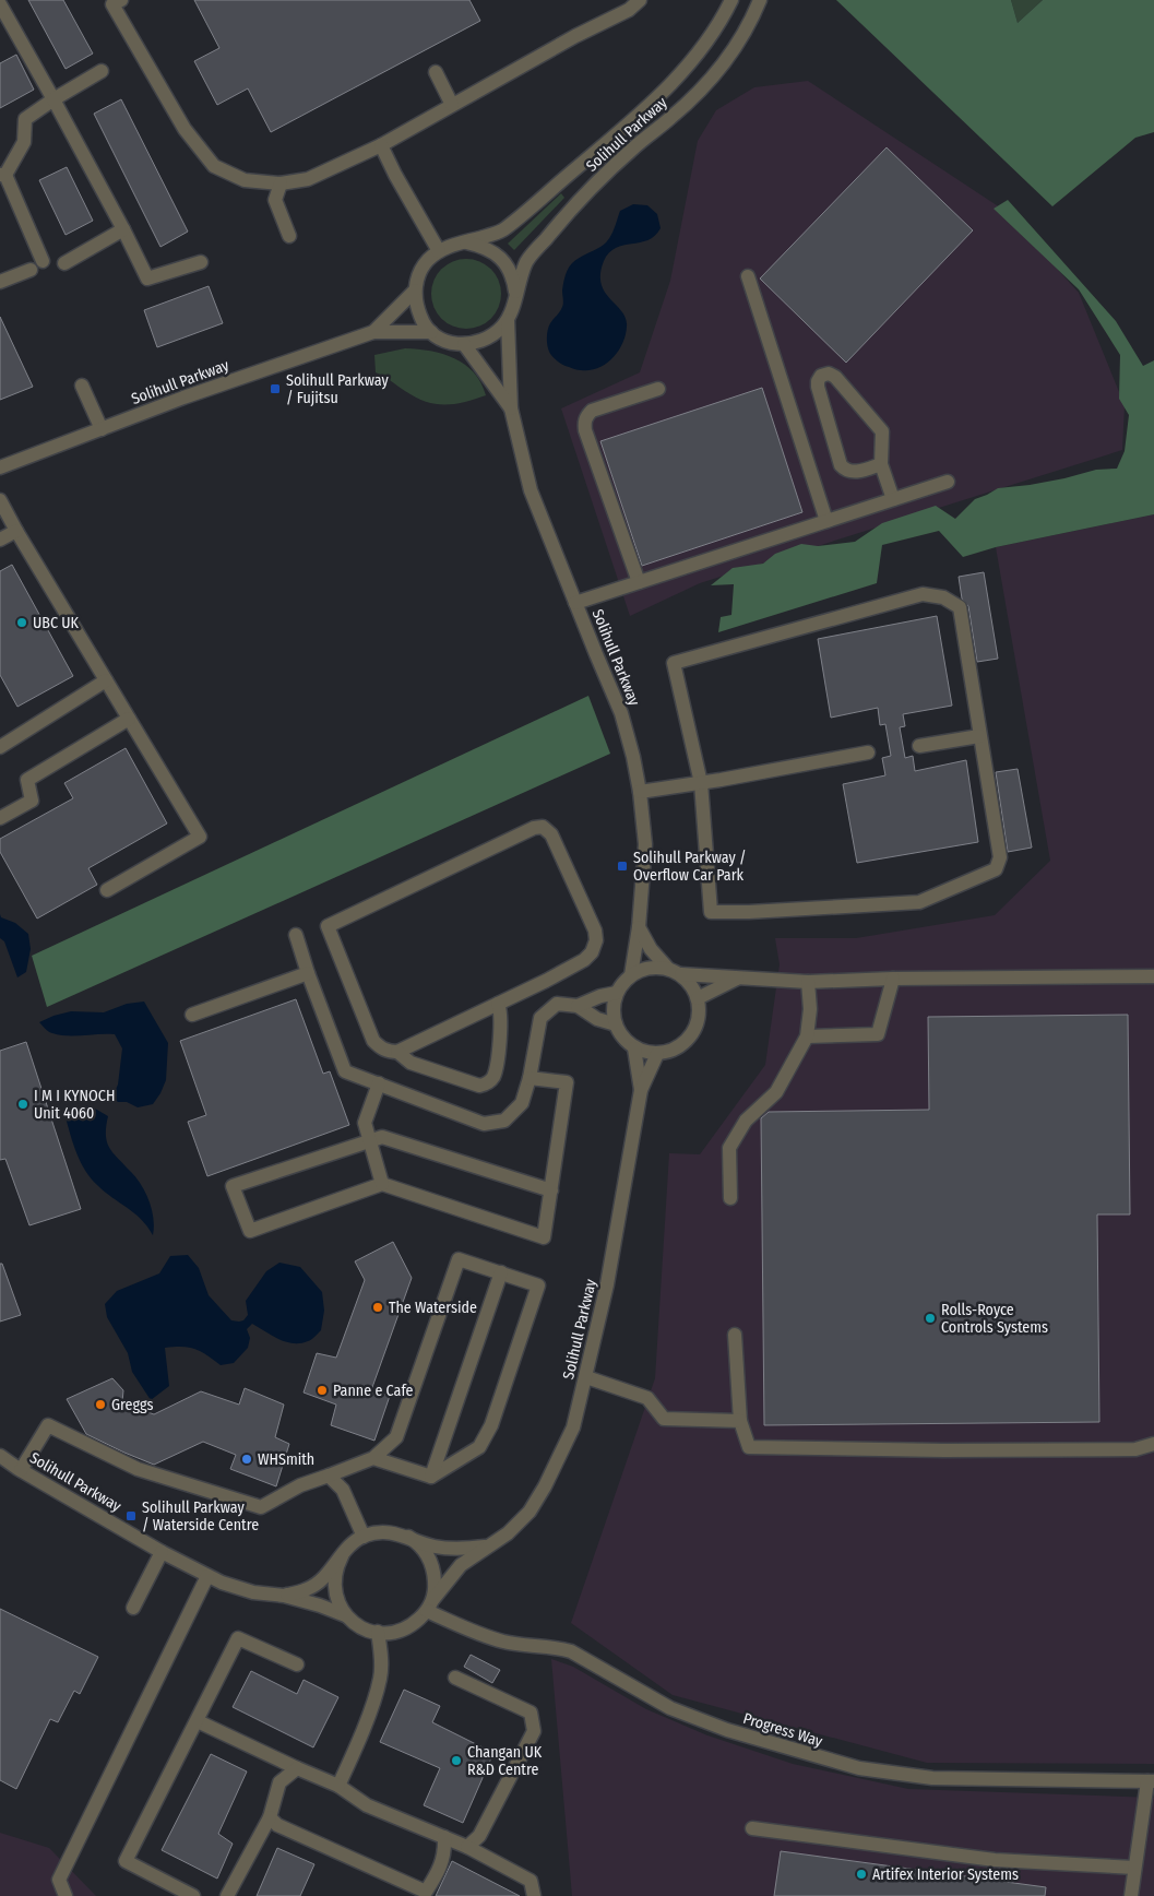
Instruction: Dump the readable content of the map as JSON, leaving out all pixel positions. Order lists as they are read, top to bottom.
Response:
{
  "streets": {
    "street": ["Solihull Parkway", "Progress Way"]
  },
  "crossings": [
    ["Solihull Parkway", "Progress Way"]
  ],
  "places": {
    "transit": ["Solihull Parkway / Fujitsu", "Solihull Parkway / Overflow Car Park", "Solihull Parkway / Waterside Centre"],
    "other": [
      "UBC UK",
      "I M I KYNOCH Unit 4060",
      "The Waterside",
      "Rolls-Royce Controls Systems",
      "Panne e Cafe",
      "Greggs",
      "WHSmith",
      "Changan UK R&D Centre",
      "Artifex Interior Systems"
    ]
  }
}
